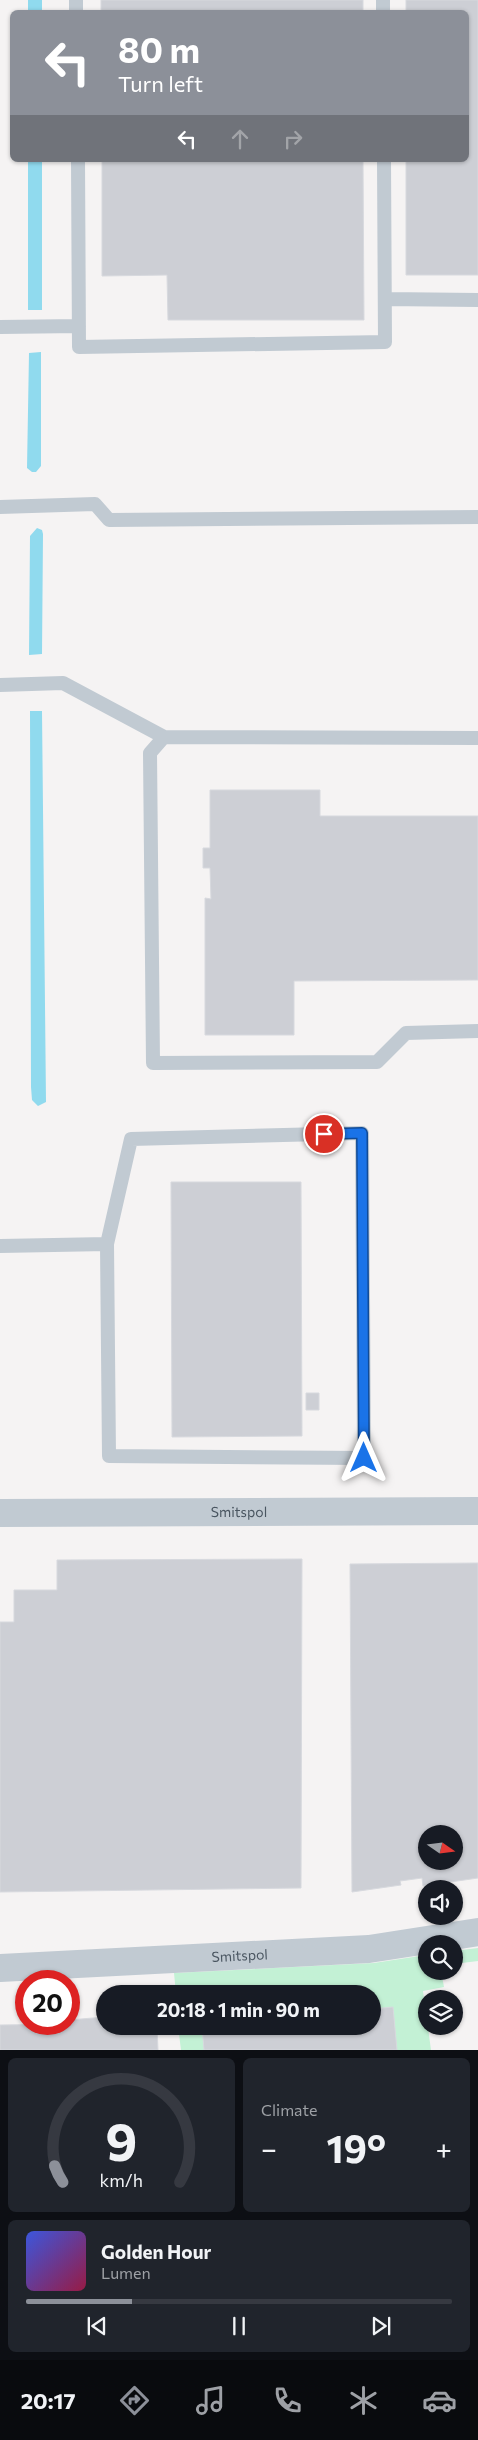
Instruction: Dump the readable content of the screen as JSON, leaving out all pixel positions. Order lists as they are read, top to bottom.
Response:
{
  "streets": {
    "street": ["Smitspol"]
  },
  "north": "right",
  "page": {
    "turn": ["80 m", "Turn left"],
    "limit": "20",
    "trip": "20:18 · 1 min · 90 m",
    "tile": "Climate",
    "heat": ["−", "19°", "+"],
    "song": ["Golden Hour", "Lumen"],
    "tabs": "20:17",
    "gauge": ["9", "km/h"]
  }
}
